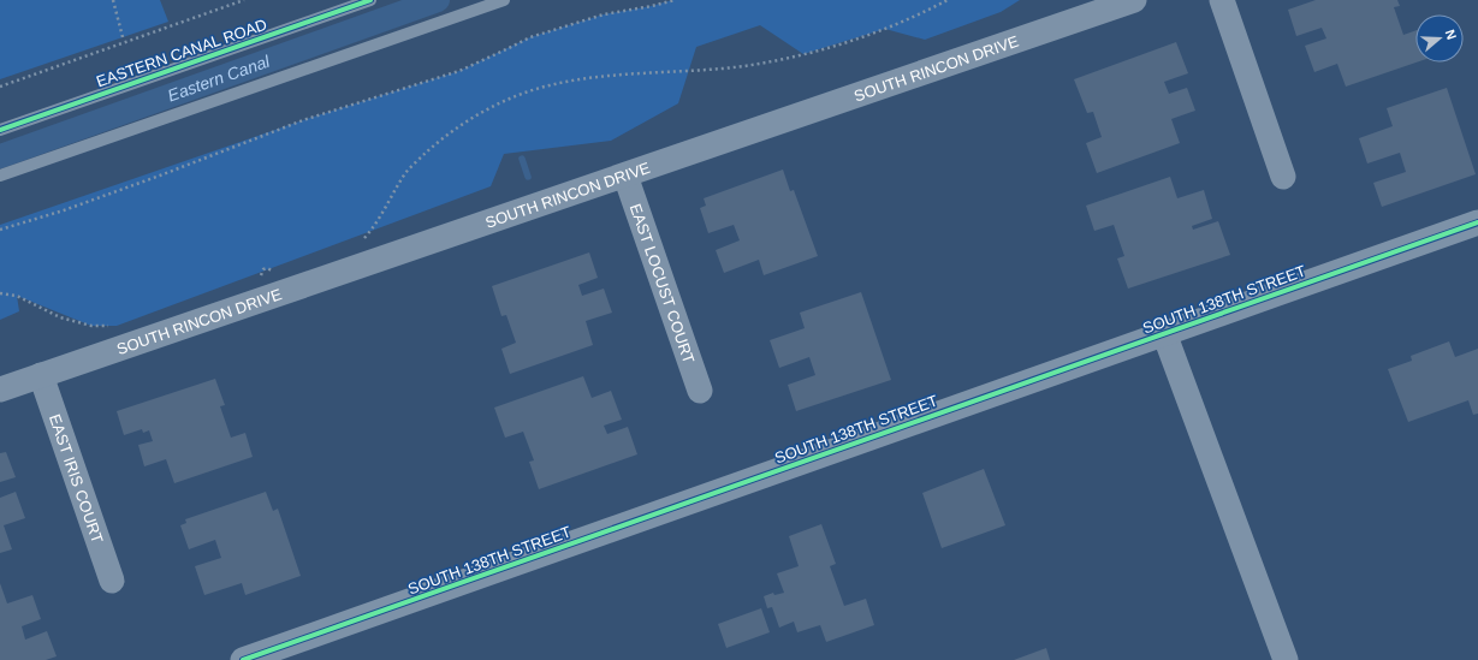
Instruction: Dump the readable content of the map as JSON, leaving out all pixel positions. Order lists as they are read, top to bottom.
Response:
{
  "streets": {
    "street": [
      "SOUTH RINCON DRIVE",
      "EAST LOCUST COURT",
      "SOUTH 138TH STREET",
      "EAST IRIS COURT"
    ],
    "lane": ["EASTERN CANAL ROAD"]
  },
  "crossings": [
    ["SOUTH RINCON DRIVE", "EAST LOCUST COURT"],
    ["SOUTH RINCON DRIVE", "EAST IRIS COURT"]
  ],
  "water": ["Eastern Canal"],
  "north": "right"
}
